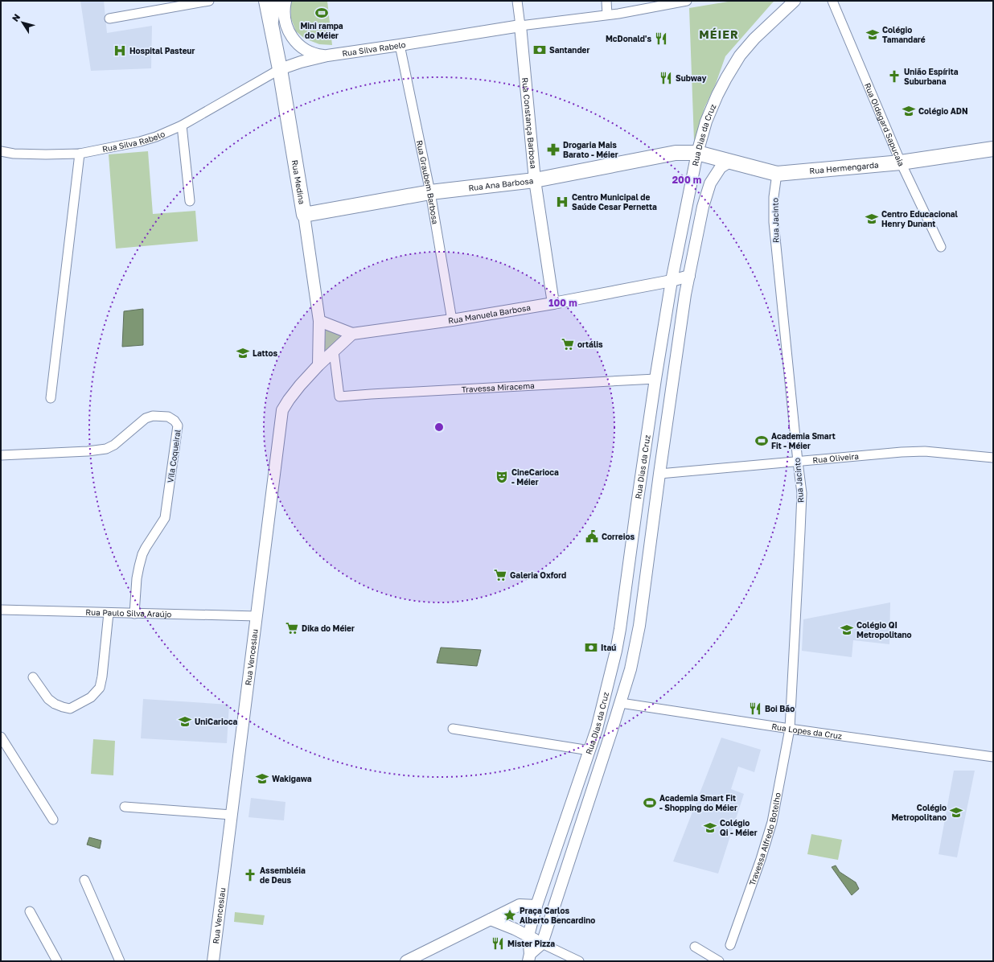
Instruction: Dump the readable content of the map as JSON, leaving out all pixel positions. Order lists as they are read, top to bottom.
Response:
{
  "streets": {
    "main road": ["Rua Hermengarda", "Rua Medina", "Rua Ana Barbosa"],
    "street": [
      "Rua Silva Rabelo",
      "Rua Constança Barbosa",
      "Rua Oldegard Sapucaia",
      "Rua Dias da Cruz",
      "Rua Graubem Barbosa",
      "Rua Jacinto",
      "Rua Manuela Barbosa",
      "Travessa Miracema",
      "Vila Coqueiral",
      "Rua Oliveira",
      "Rua Paulo Silva Araújo",
      "Rua Venceslau",
      "Rua Lopes da Cruz",
      "Travessa Alfredo Botelho"
    ]
  },
  "crossings": [
    ["Rua Silva Rabelo", "Rua Constança Barbosa"],
    ["Rua Silva Rabelo", "Rua Medina"],
    ["Rua Silva Rabelo", "Rua Graubem Barbosa"],
    ["Rua Constança Barbosa", "Rua Ana Barbosa"],
    ["Rua Constança Barbosa", "Rua Manuela Barbosa"],
    ["Rua Oldegard Sapucaia", "Rua Hermengarda"],
    ["Rua Dias da Cruz", "Rua Hermengarda"],
    ["Rua Dias da Cruz", "Rua Ana Barbosa"],
    ["Rua Dias da Cruz", "Rua Manuela Barbosa"],
    ["Rua Dias da Cruz", "Travessa Miracema"],
    ["Rua Dias da Cruz", "Rua Oliveira"],
    ["Rua Dias da Cruz", "Rua Lopes da Cruz"],
    ["Rua Hermengarda", "Rua Ana Barbosa"],
    ["Rua Hermengarda", "Rua Jacinto"],
    ["Rua Medina", "Rua Ana Barbosa"],
    ["Rua Medina", "Rua Venceslau"],
    ["Rua Graubem Barbosa", "Rua Ana Barbosa"],
    ["Rua Graubem Barbosa", "Rua Manuela Barbosa"],
    ["Rua Jacinto", "Rua Oliveira"],
    ["Rua Jacinto", "Rua Lopes da Cruz"],
    ["Rua Jacinto", "Travessa Alfredo Botelho"],
    ["Vila Coqueiral", "Rua Paulo Silva Araújo"],
    ["Rua Paulo Silva Araújo", "Rua Venceslau"],
    ["Rua Lopes da Cruz", "Travessa Alfredo Botelho"]
  ],
  "districts": ["MÉIER"],
  "places": {
    "sports": ["Mini rampa do Méier", "Academia Smart Fit - Méier", "Academia Smart Fit - Shopping do Méier"],
    "school or university": [
      "Colégio Tamandaré",
      "Colégio ADN",
      "Centro Educacional Henry Dunant",
      "Lattos",
      "Colégio QI Metropolitano",
      "UniCarioca",
      "Wakigawa",
      "Colégio Metropolitano",
      "Colégio Qi - Méier"
    ],
    "restaurant": [
      "McDonald's",
      "Subway",
      "Boi Bão",
      "Mister Pizza"
    ],
    "bank": ["Santander", "Itaú"],
    "hospital": ["Hospital Pasteur", "Centro Municipal de Saúde Cesar Pernetta"],
    "church": ["União Espírita Suburbana", "Assembléia de Deus"],
    "pharmacy": ["Drogaria Mais Barato - Méier"],
    "supermarket": ["ortális", "Galeria Oxford", "Dika do Méier"],
    "theatre": ["CineCarioca - Méier"],
    "public building": ["Correios"],
    "place": ["Praça Carlos Alberto Bencardino"]
  },
  "north": "top left",
  "rings": ["200 m", "100 m"]
}
